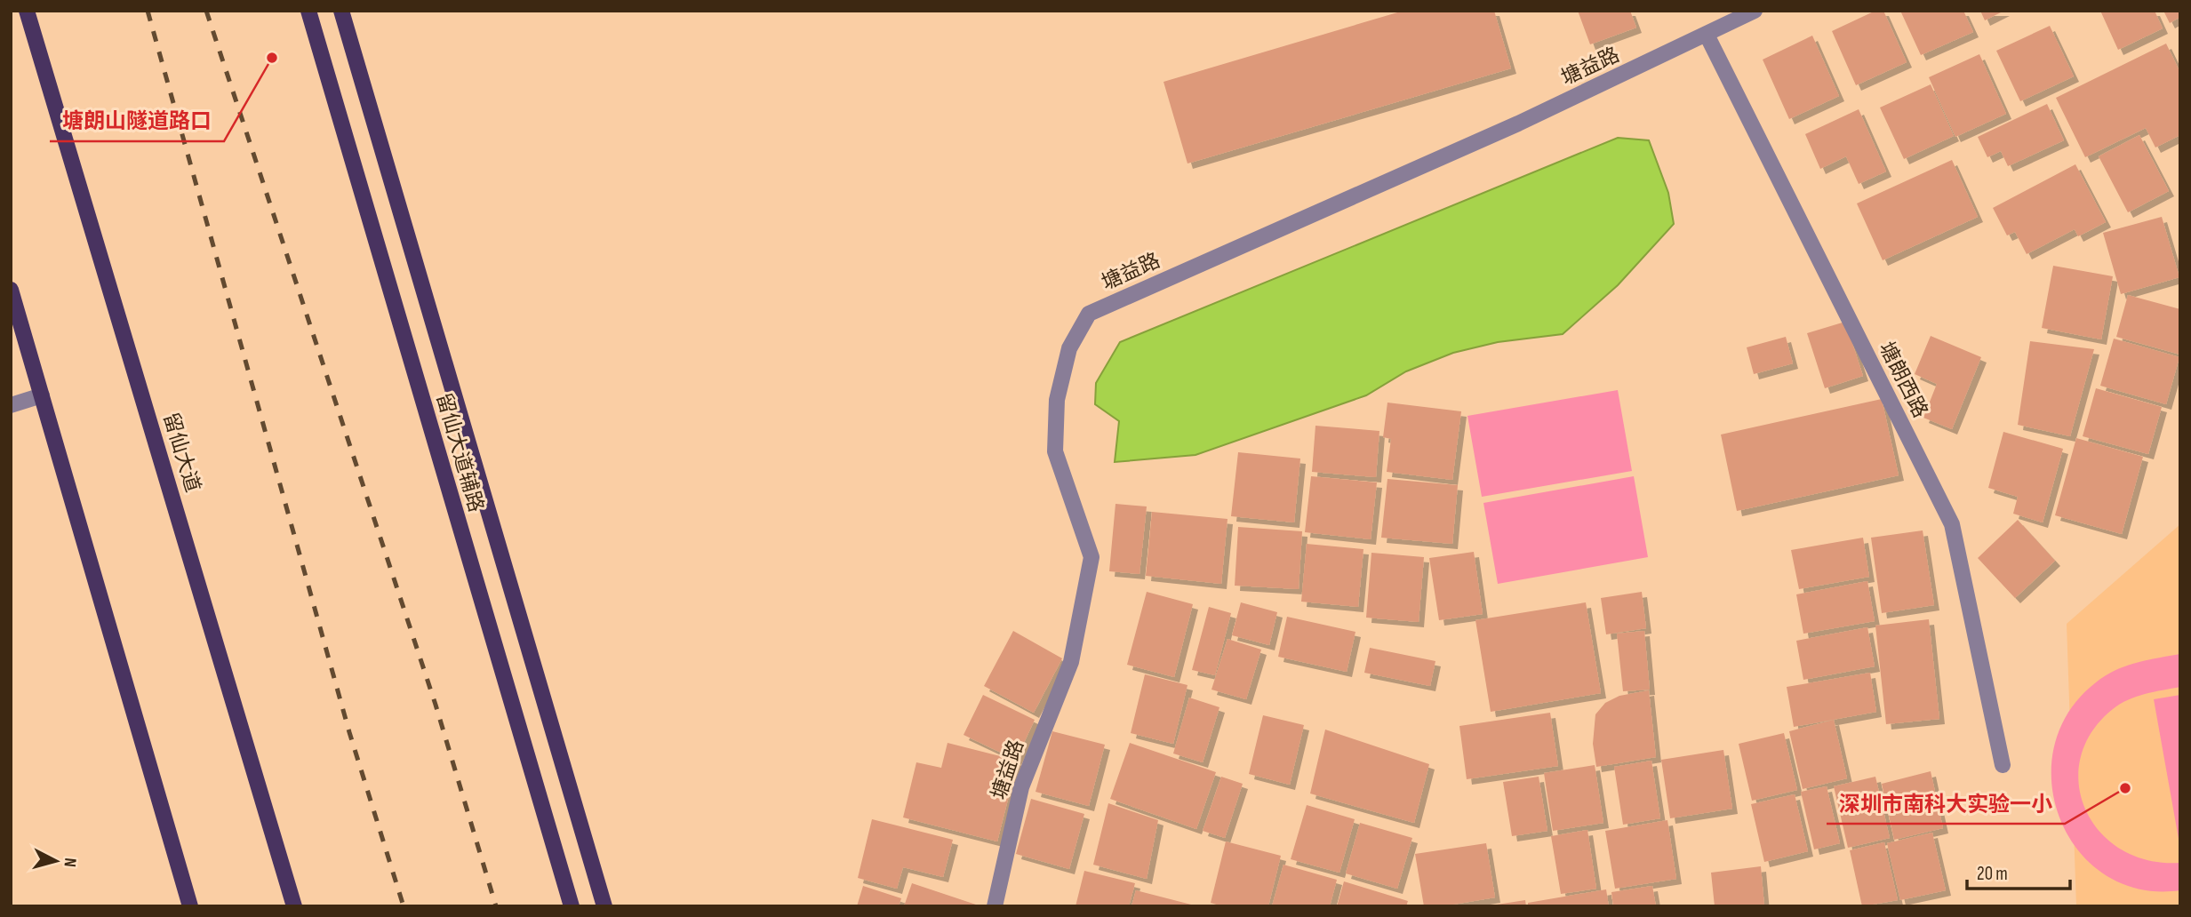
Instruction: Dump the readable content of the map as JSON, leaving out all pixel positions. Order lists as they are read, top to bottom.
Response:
{
  "streets": {
    "main road": ["留仙大道", "留仙大道辅路"],
    "street": ["塘益路", "塘朗西路"]
  },
  "crossings": [
    ["塘益路", "塘朗西路"]
  ],
  "places": ["塘朗山隧道路口", "深圳市南科大实验一小"],
  "scale_bar": "20 m",
  "north": "right"
}
